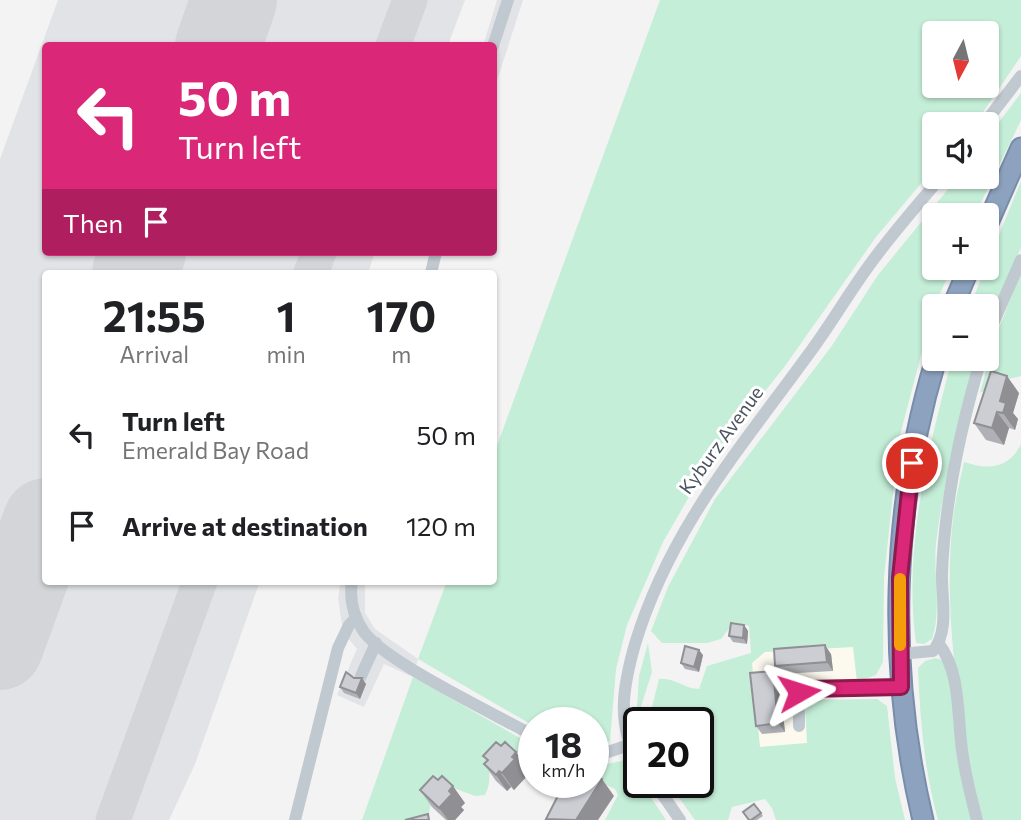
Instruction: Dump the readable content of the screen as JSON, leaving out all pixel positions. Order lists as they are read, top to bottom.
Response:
{
  "streets": {
    "street": ["Kyburz Avenue"]
  },
  "north": "bottom",
  "page": {
    "map_buttons": ["+", "−"],
    "turn": ["50 m", "Turn left"],
    "then": "Then",
    "eta": [
      "21:55",
      "Arrival",
      "1",
      "min",
      "170",
      "m"
    ],
    "list": [
      {
        "name": "Turn left",
        "note": "Emerald Bay Road",
        "value": "50 m"
      },
      {
        "name": "Arrive at destination",
        "value": "120 m"
      }
    ],
    "speed": "18 km/h",
    "limit": "20"
  }
}
